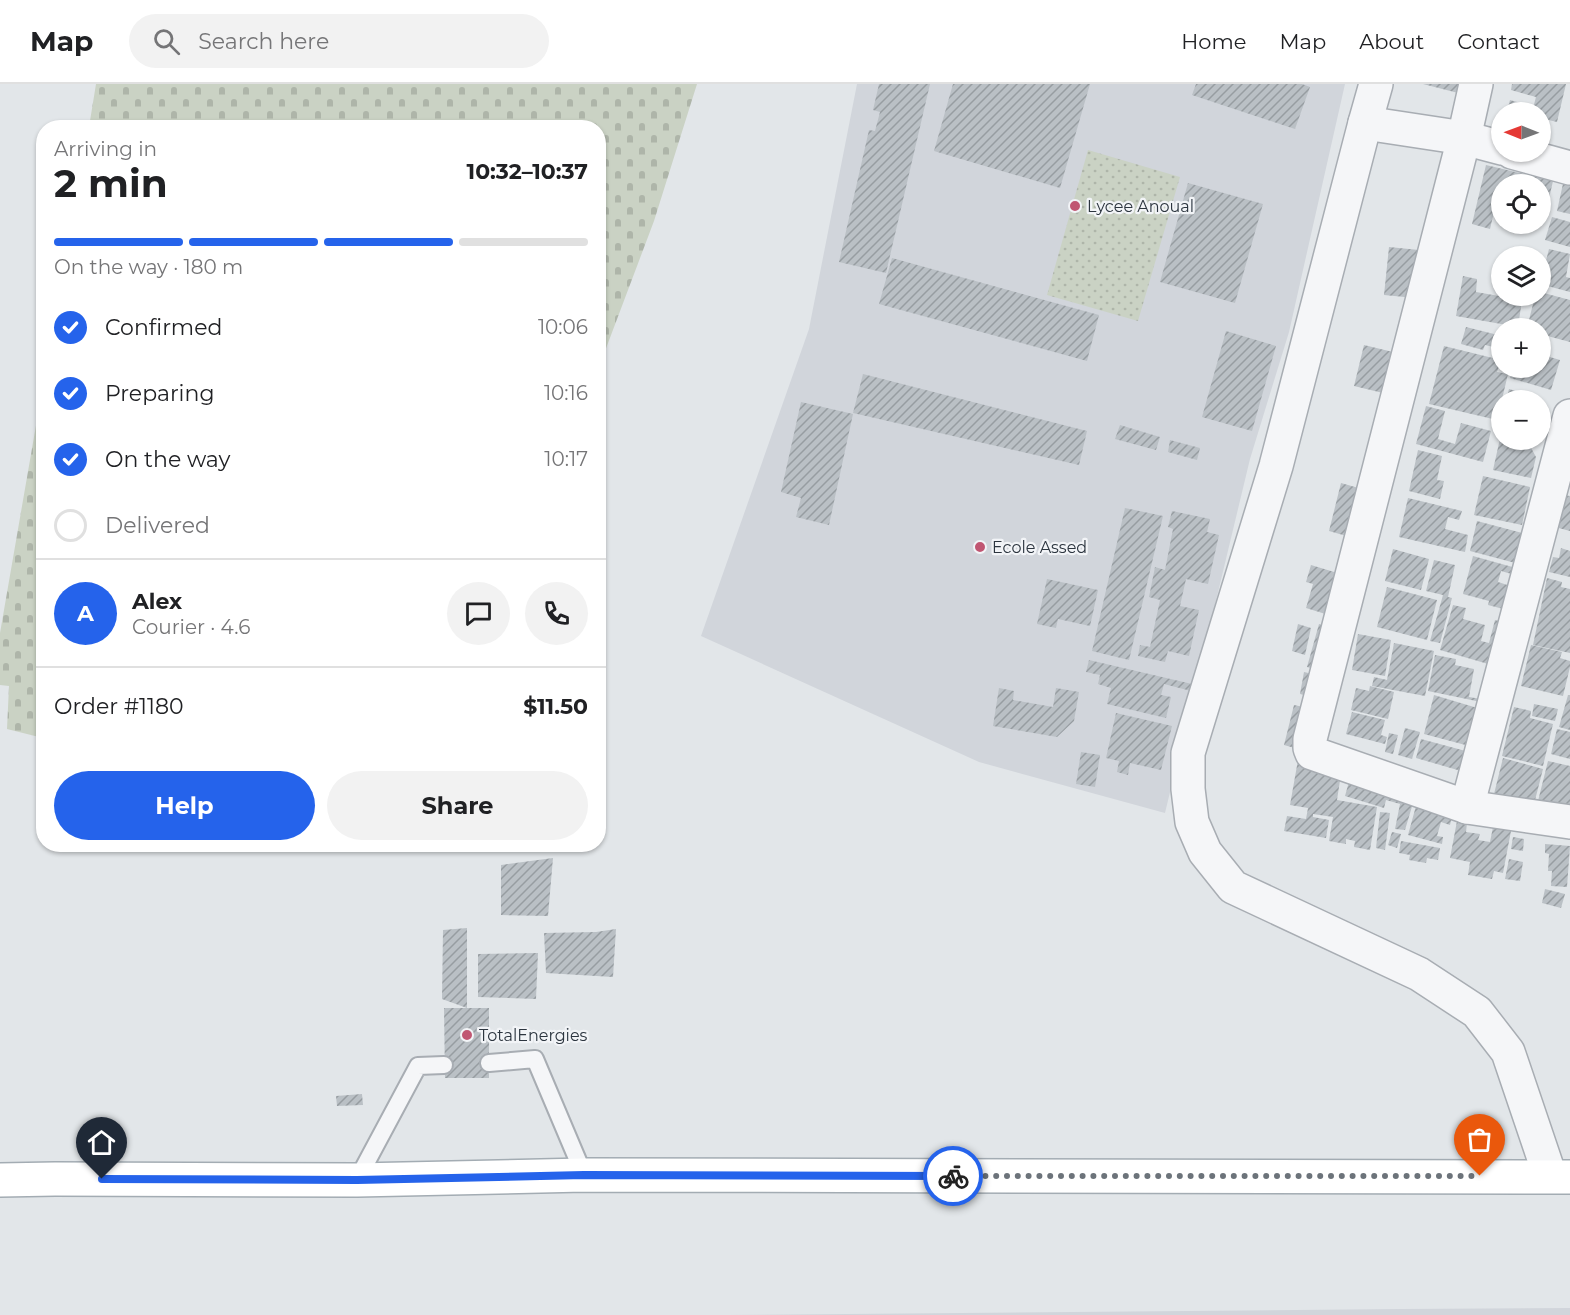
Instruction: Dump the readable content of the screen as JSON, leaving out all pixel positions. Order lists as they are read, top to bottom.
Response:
{
  "places": ["Lycee Anoual", "Ecole Assed", "TotalEnergies"],
  "north": "left",
  "page": {
    "header": "Map",
    "search": "Search here",
    "nav": [
      "Home",
      "Map",
      "About",
      "Contact"
    ],
    "map_buttons": ["+", "−"],
    "heading": ["2 min", "Arriving in", "10:32–10:37"],
    "panel": [
      "Alex",
      "Courier · 4.6",
      "Order #1180",
      "$11.50"
    ],
    "bar": "On the way · 180 m",
    "list": [
      ["Confirmed", "10:06"],
      ["Preparing", "10:16"],
      ["On the way", "10:17"],
      "Delivered"
    ],
    "round": "A",
    "buttons": ["Help", "Share"]
  }
}
